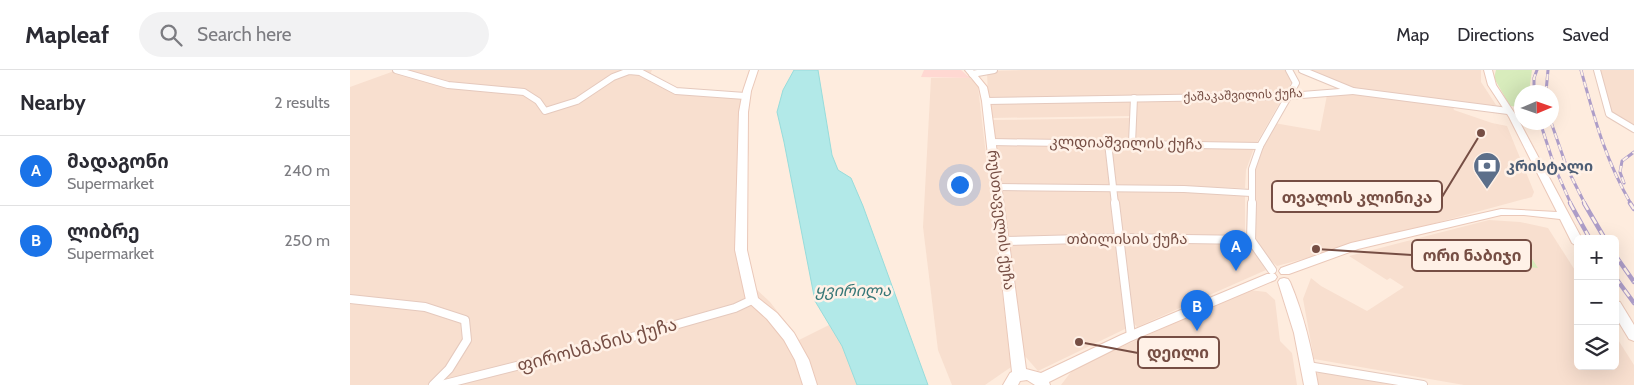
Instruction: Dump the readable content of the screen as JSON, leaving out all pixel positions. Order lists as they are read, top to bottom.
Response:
{
  "streets": {
    "street": [
      "ქაშაკაშვილის ქუჩა",
      "კლდიაშვილის ქუჩა",
      "რუსთაველის ქუჩა",
      "თბილისის ქუჩა",
      "ფიროსმანის ქუჩა"
    ]
  },
  "crossings": [
    ["ქაშაკაშვილის ქუჩა", "რუსთაველის ქუჩა"],
    ["კლდიაშვილის ქუჩა", "რუსთაველის ქუჩა"],
    ["რუსთაველის ქუჩა", "თბილისის ქუჩა"]
  ],
  "water": ["ყვირილა"],
  "places": {
    "other": ["თვალის კლინიკა", "ორი ნაბიჯი", "დეილი"],
    "bank": ["კრისტალი"]
  },
  "north": "right",
  "page": {
    "header": "Mapleaf",
    "search": "Search here",
    "nav": ["Map", "Directions", "Saved"],
    "heading": ["Nearby", "2 results"],
    "list": [
      {
        "mark": "A",
        "name": "მადაგონი",
        "note": "Supermarket",
        "value": "240 m"
      },
      {
        "mark": "B",
        "name": "ლიბრე",
        "note": "Supermarket",
        "value": "250 m"
      }
    ],
    "pins": ["A", "B"],
    "map_buttons": ["+", "−"]
  }
}
